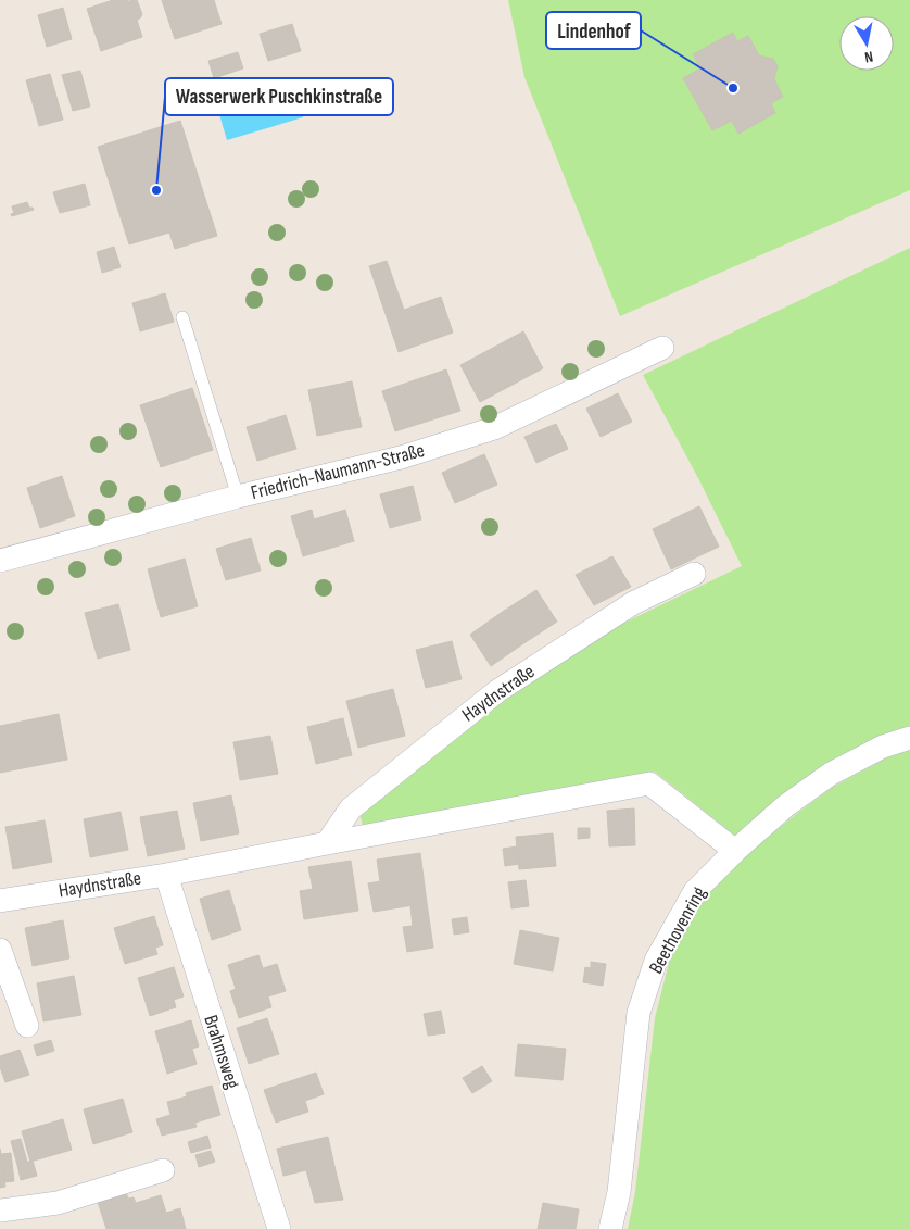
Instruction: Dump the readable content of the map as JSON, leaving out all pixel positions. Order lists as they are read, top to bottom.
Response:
{
  "streets": {
    "street": [
      "Friedrich-Naumann-Straße",
      "Haydnstraße",
      "Beethovenring",
      "Brahmsweg"
    ]
  },
  "crossings": [
    ["Haydnstraße", "Beethovenring"],
    ["Haydnstraße", "Brahmsweg"]
  ],
  "places": ["Lindenhof", "Wasserwerk Puschkinstraße"],
  "north": "bottom"
}
